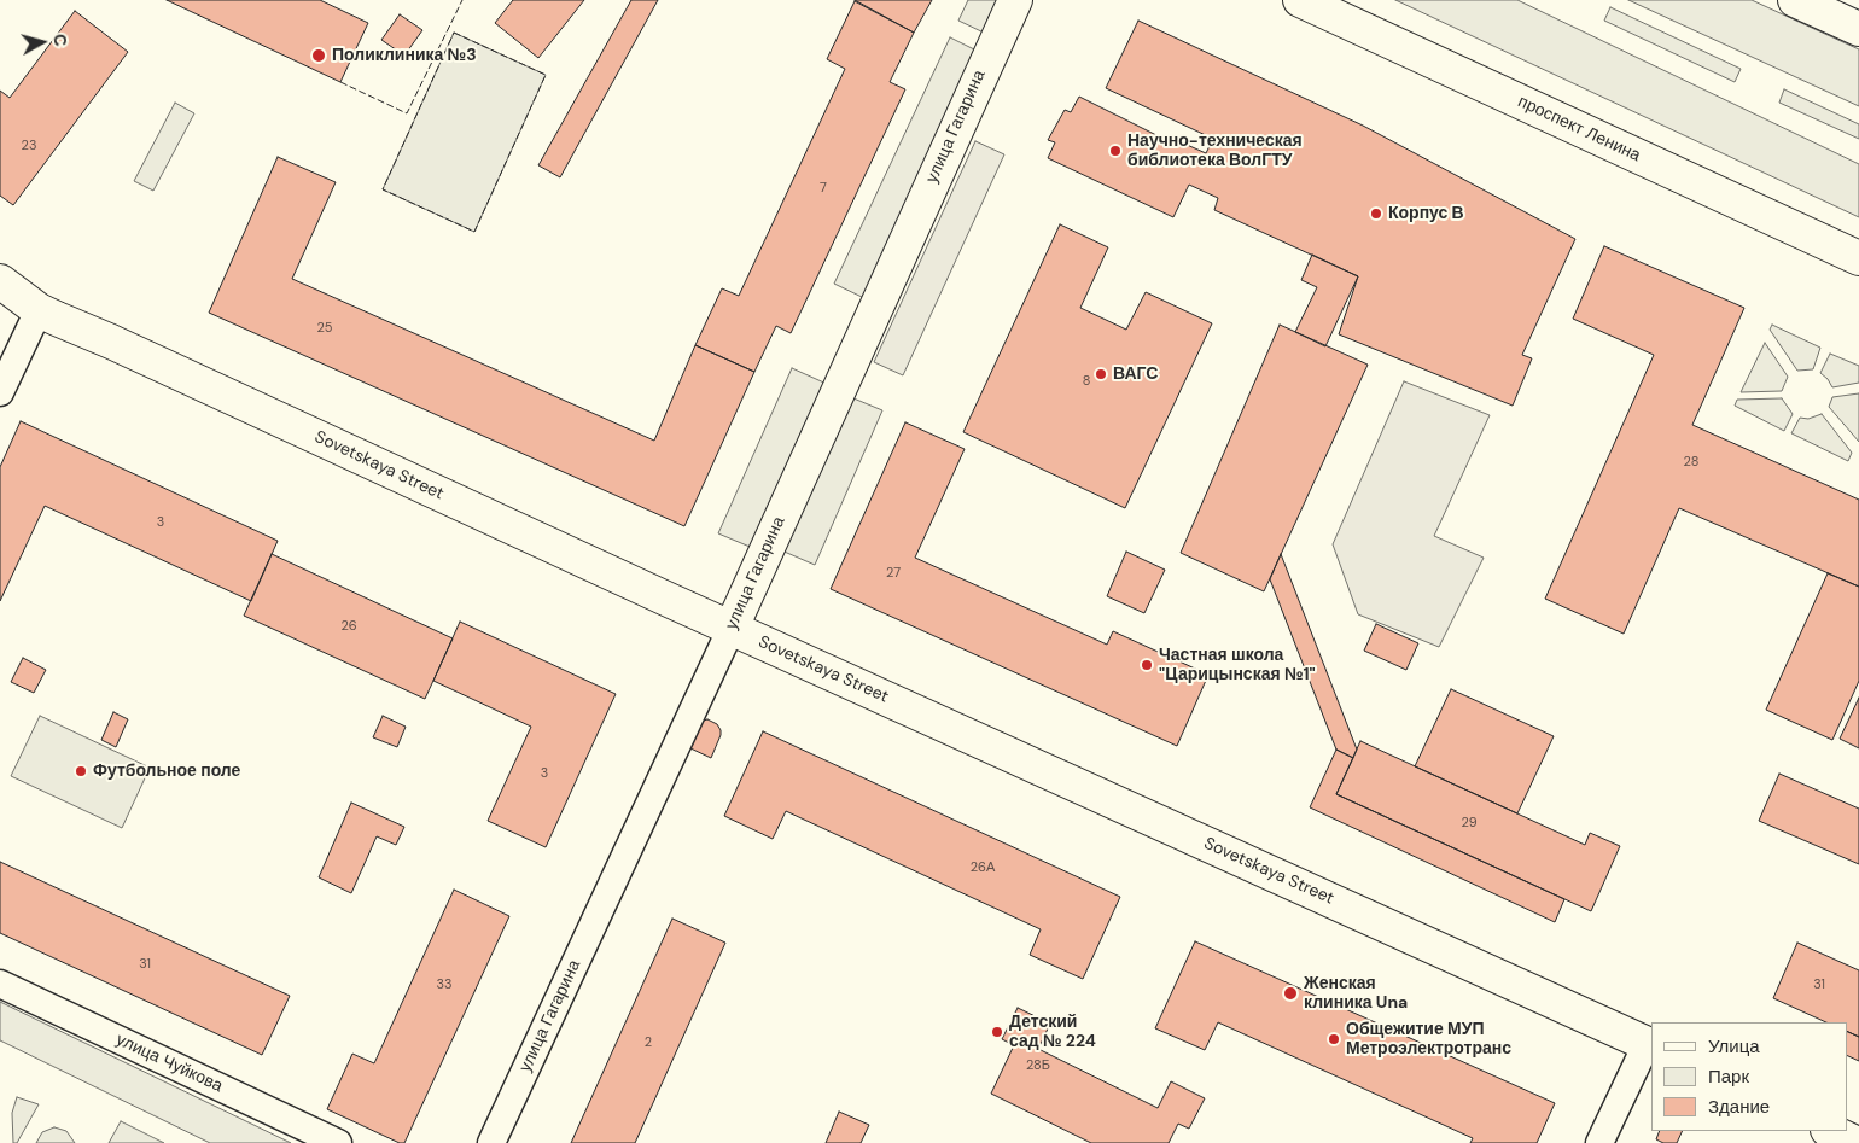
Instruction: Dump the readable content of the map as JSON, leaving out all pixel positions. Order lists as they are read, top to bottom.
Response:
{
  "streets": {
    "street": [
      "улица Гагарина",
      "проспект Ленина",
      "Sovetskaya Street",
      "улица Чуйкова"
    ]
  },
  "crossings": [
    ["улица Гагарина", "Sovetskaya Street"]
  ],
  "places": [
    "Поликлиника №3",
    "Научно-техническая библиотека ВолГТУ",
    "Корпус В",
    "ВАГС",
    "Частная школа \"Царицынская №1\"",
    "Футбольное поле",
    "Женская клиника Una",
    "Детский сад № 224",
    "Общежитие МУП Метроэлектротранс"
  ],
  "house_numbers": [
    "23",
    "7",
    "25",
    "8",
    "28",
    "3",
    "27",
    "26",
    "3",
    "29",
    "26А",
    "31",
    "33",
    "31",
    "2",
    "28Б"
  ],
  "legend": ["Улица", "Парк", "Здание"],
  "north": "right"
}
